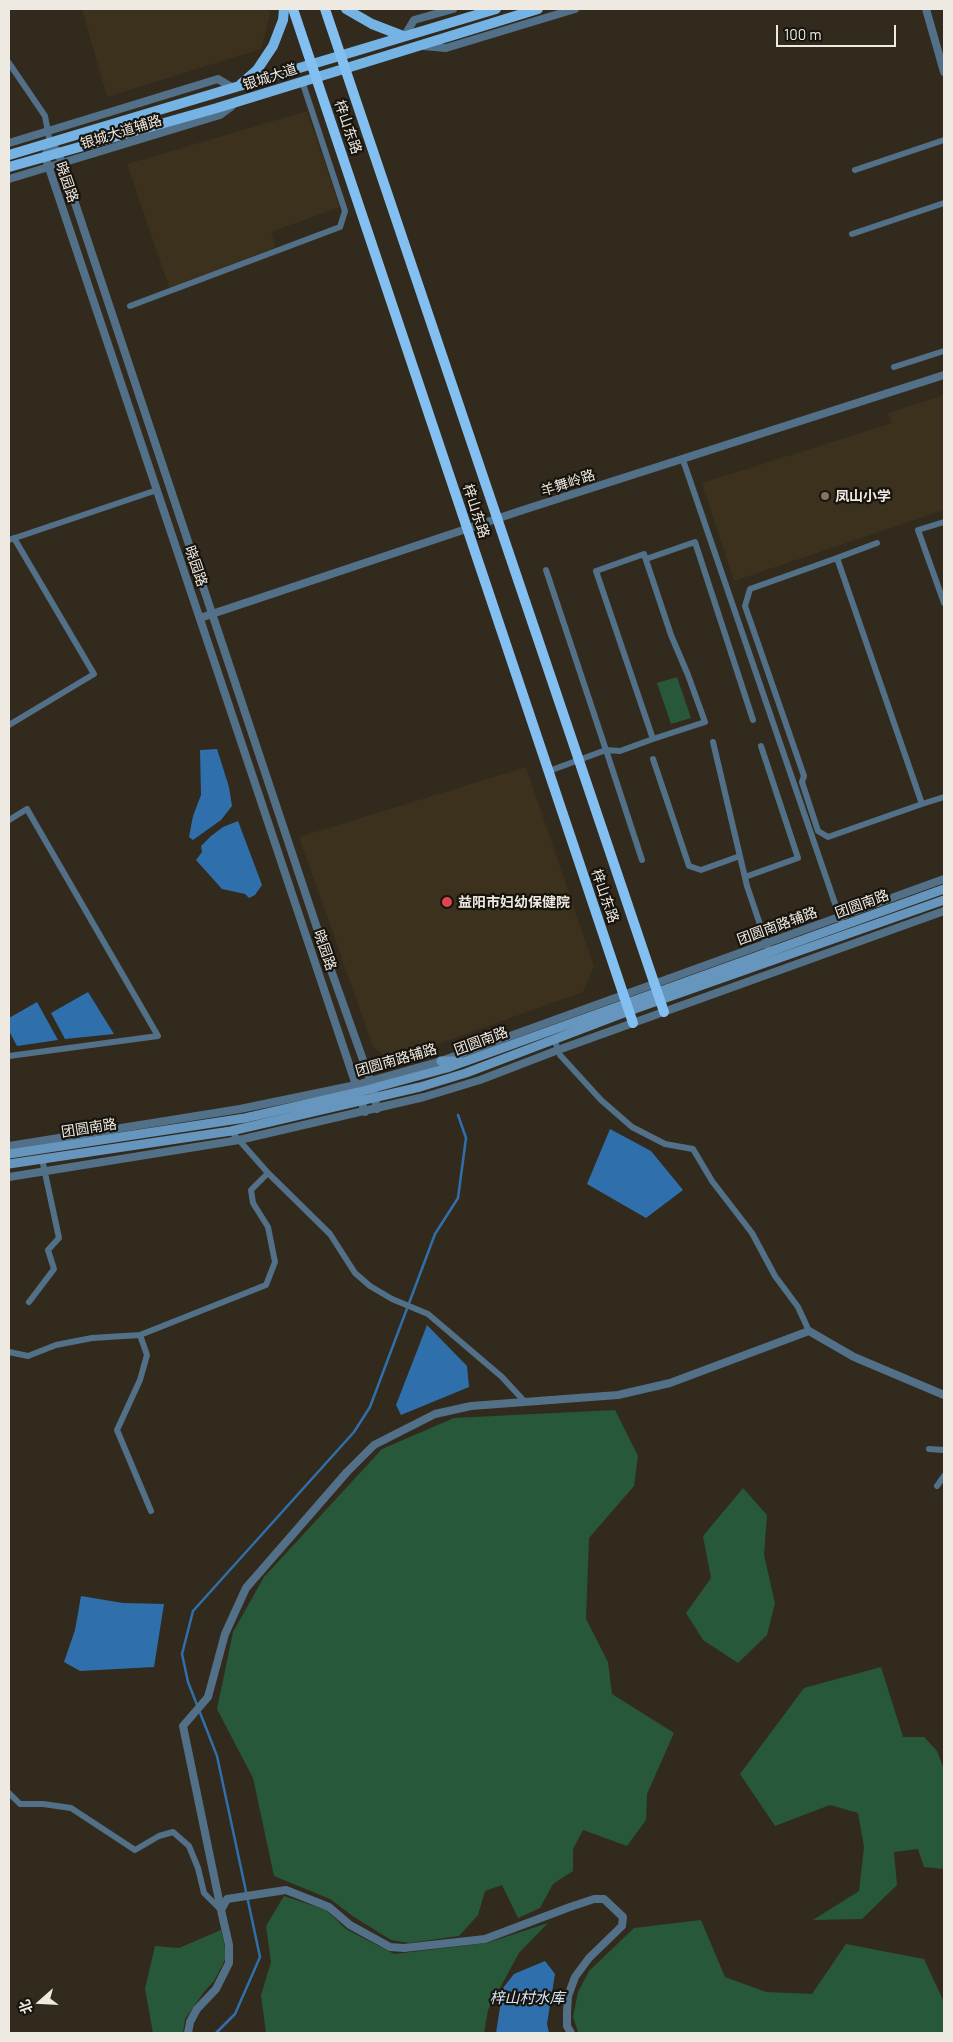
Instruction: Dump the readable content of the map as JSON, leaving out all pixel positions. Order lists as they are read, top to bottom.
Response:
{
  "streets": {
    "highway": ["梓山东路"],
    "main road": ["银城大道", "团圆南路"],
    "street": [
      "银城大道辅路",
      "晓园路",
      "羊舞岭路",
      "团圆南路辅路"
    ]
  },
  "crossings": [
    ["银城大道", "梓山东路"],
    ["银城大道", "银城大道辅路"],
    ["银城大道", "晓园路"],
    ["梓山东路", "羊舞岭路"],
    ["梓山东路", "团圆南路"],
    ["梓山东路", "团圆南路辅路"],
    ["银城大道辅路", "晓园路"],
    ["晓园路", "羊舞岭路"],
    ["晓园路", "团圆南路"],
    ["晓园路", "团圆南路辅路"],
    ["团圆南路", "团圆南路辅路"]
  ],
  "water": ["梓山村水库"],
  "places": ["凤山小学", "益阳市妇幼保健院"],
  "scale_bar": "100 m",
  "north": "left"
}
